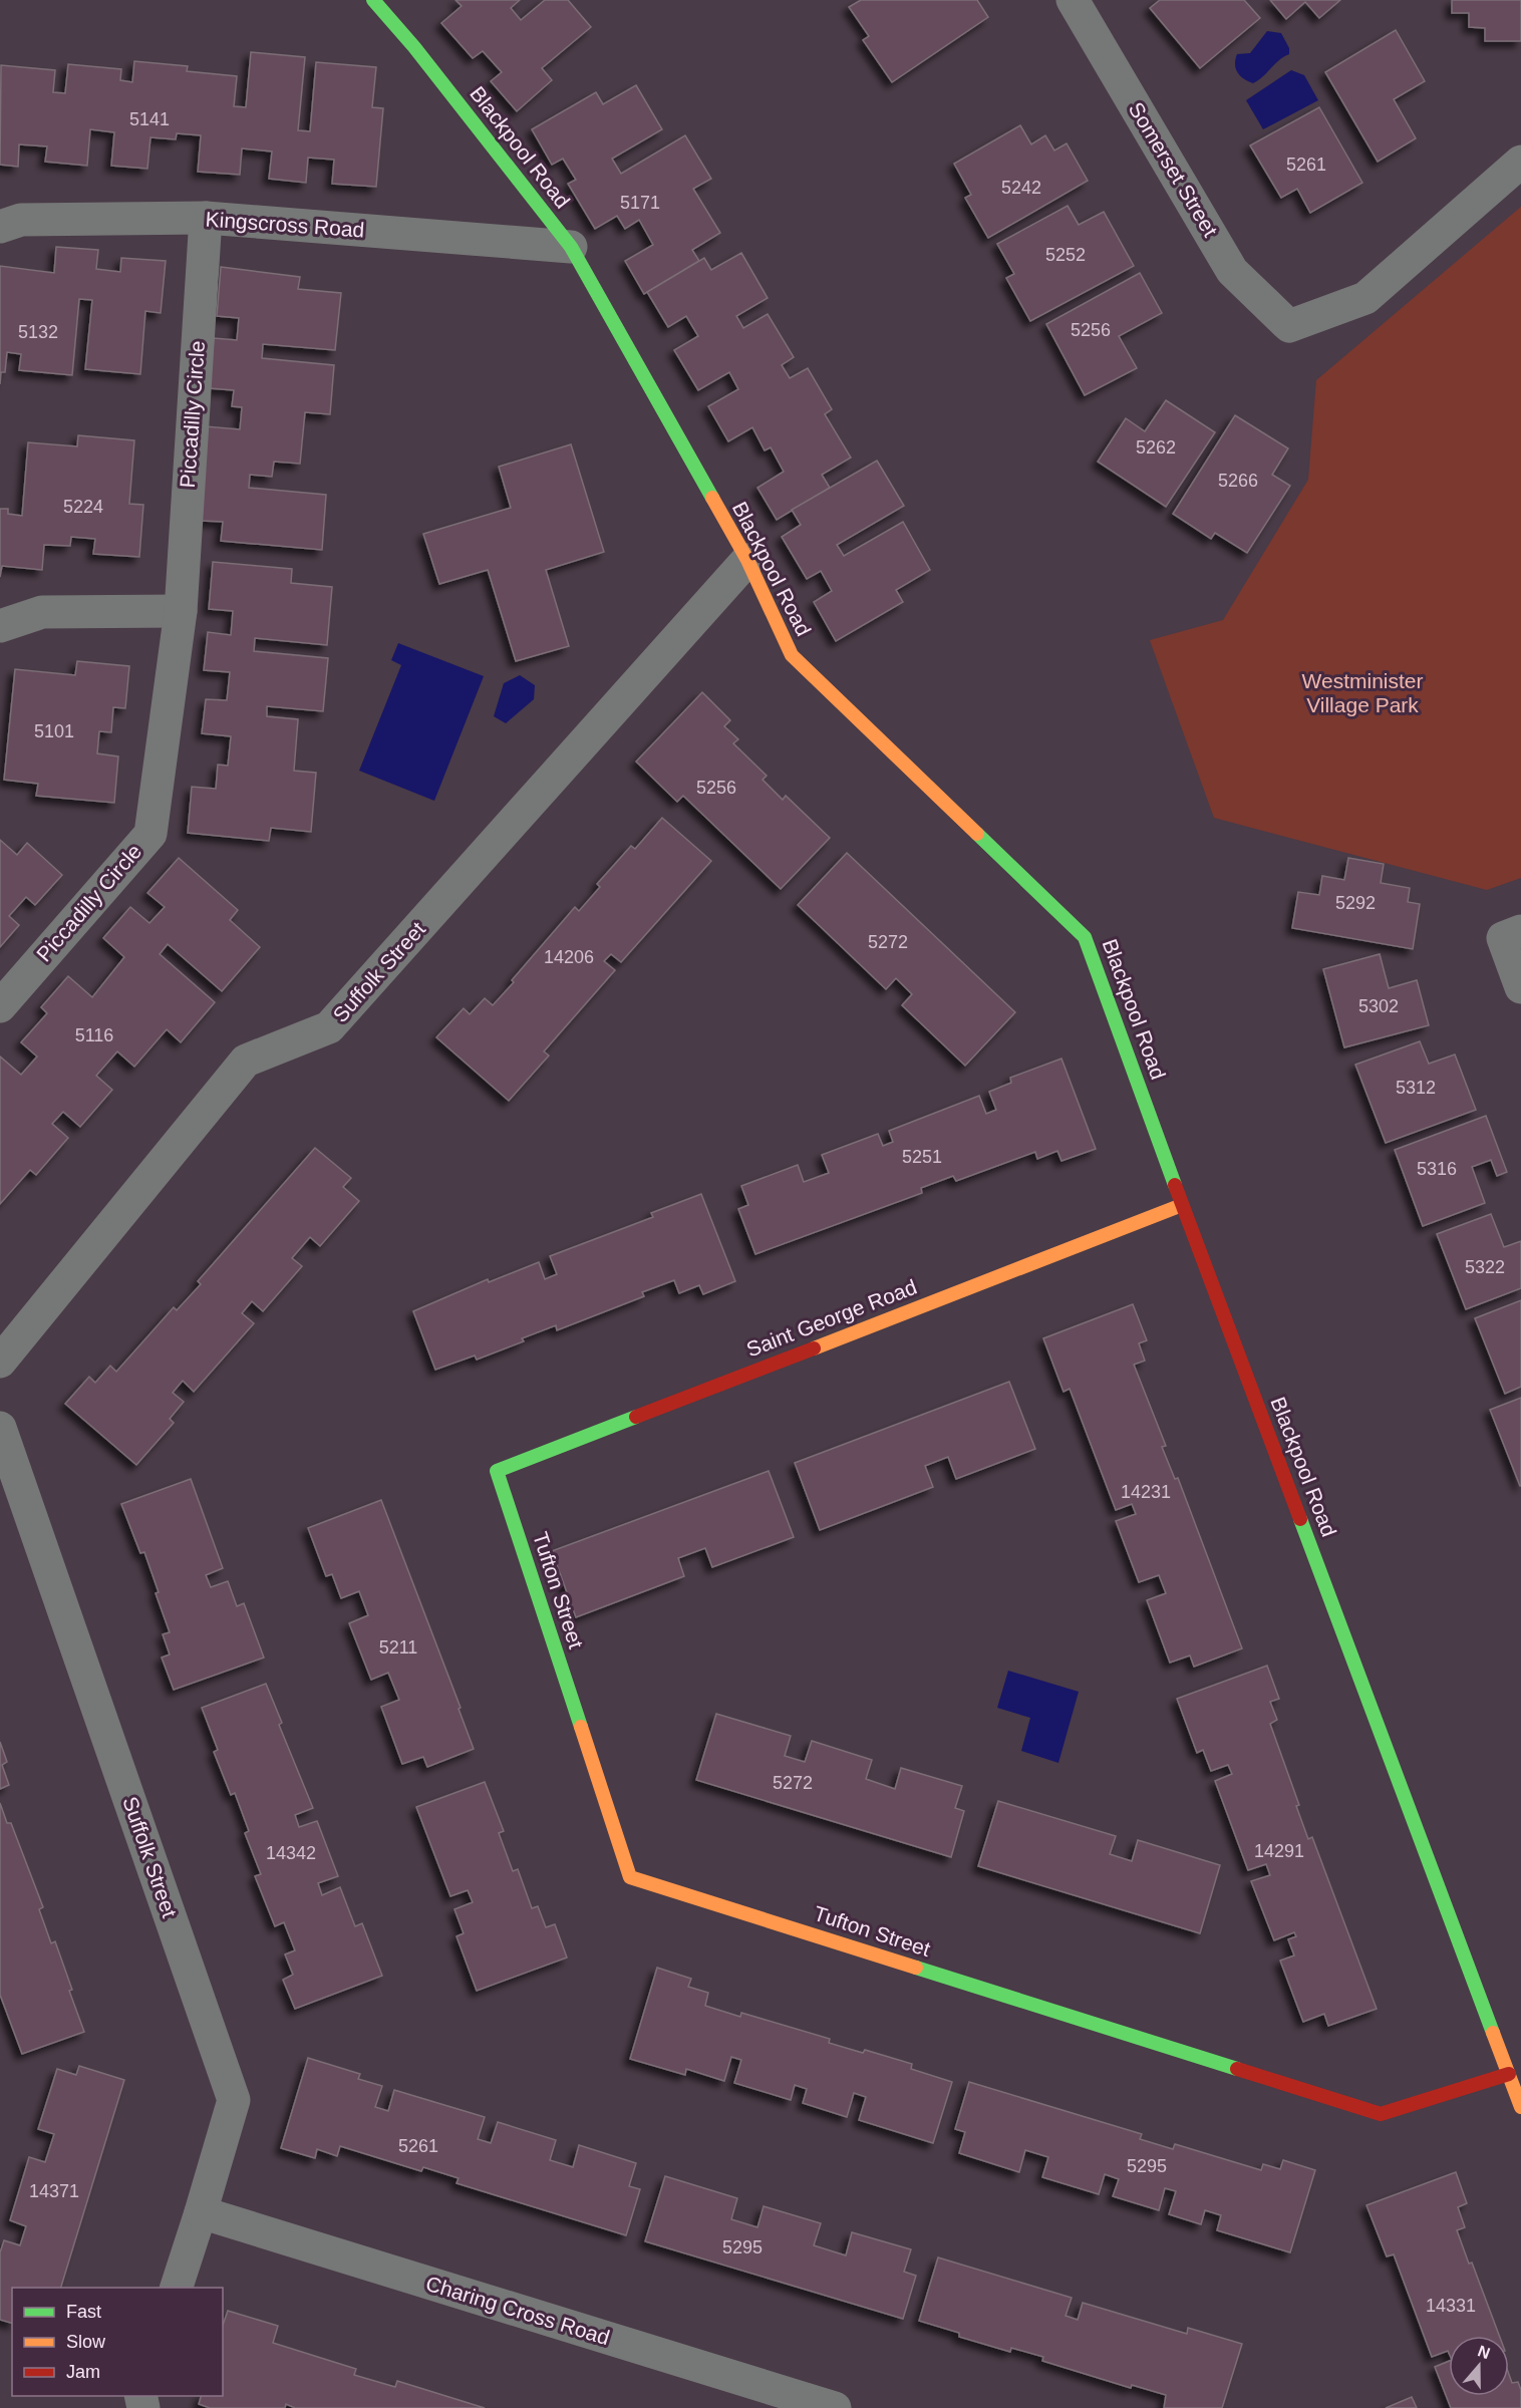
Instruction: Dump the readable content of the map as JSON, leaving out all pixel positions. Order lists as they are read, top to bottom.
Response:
{
  "streets": {
    "street": [
      "Blackpool Road",
      "Somerset Street",
      "Kingscross Road",
      "Piccadilly Circle",
      "Suffolk Street",
      "Saint George Road",
      "Tufton Street",
      "Charing Cross Road"
    ]
  },
  "crossings": [
    ["Blackpool Road", "Kingscross Road"],
    ["Blackpool Road", "Suffolk Street"],
    ["Blackpool Road", "Saint George Road"],
    ["Blackpool Road", "Tufton Street"],
    ["Kingscross Road", "Piccadilly Circle"],
    ["Suffolk Street", "Charing Cross Road"],
    ["Saint George Road", "Tufton Street"]
  ],
  "parks": ["Westminister Village Park"],
  "house_numbers": [
    "5141",
    "5261",
    "5242",
    "5171",
    "5252",
    "5256",
    "5132",
    "5262",
    "5266",
    "5224",
    "5101",
    "5256",
    "5292",
    "5272",
    "14206",
    "5302",
    "5116",
    "5312",
    "5251",
    "5316",
    "5322",
    "14231",
    "5211",
    "5272",
    "14291",
    "14342",
    "5261",
    "5295",
    "14371",
    "5295",
    "14331"
  ],
  "legend": ["Fast", "Slow", "Jam"],
  "north": "top"
}
